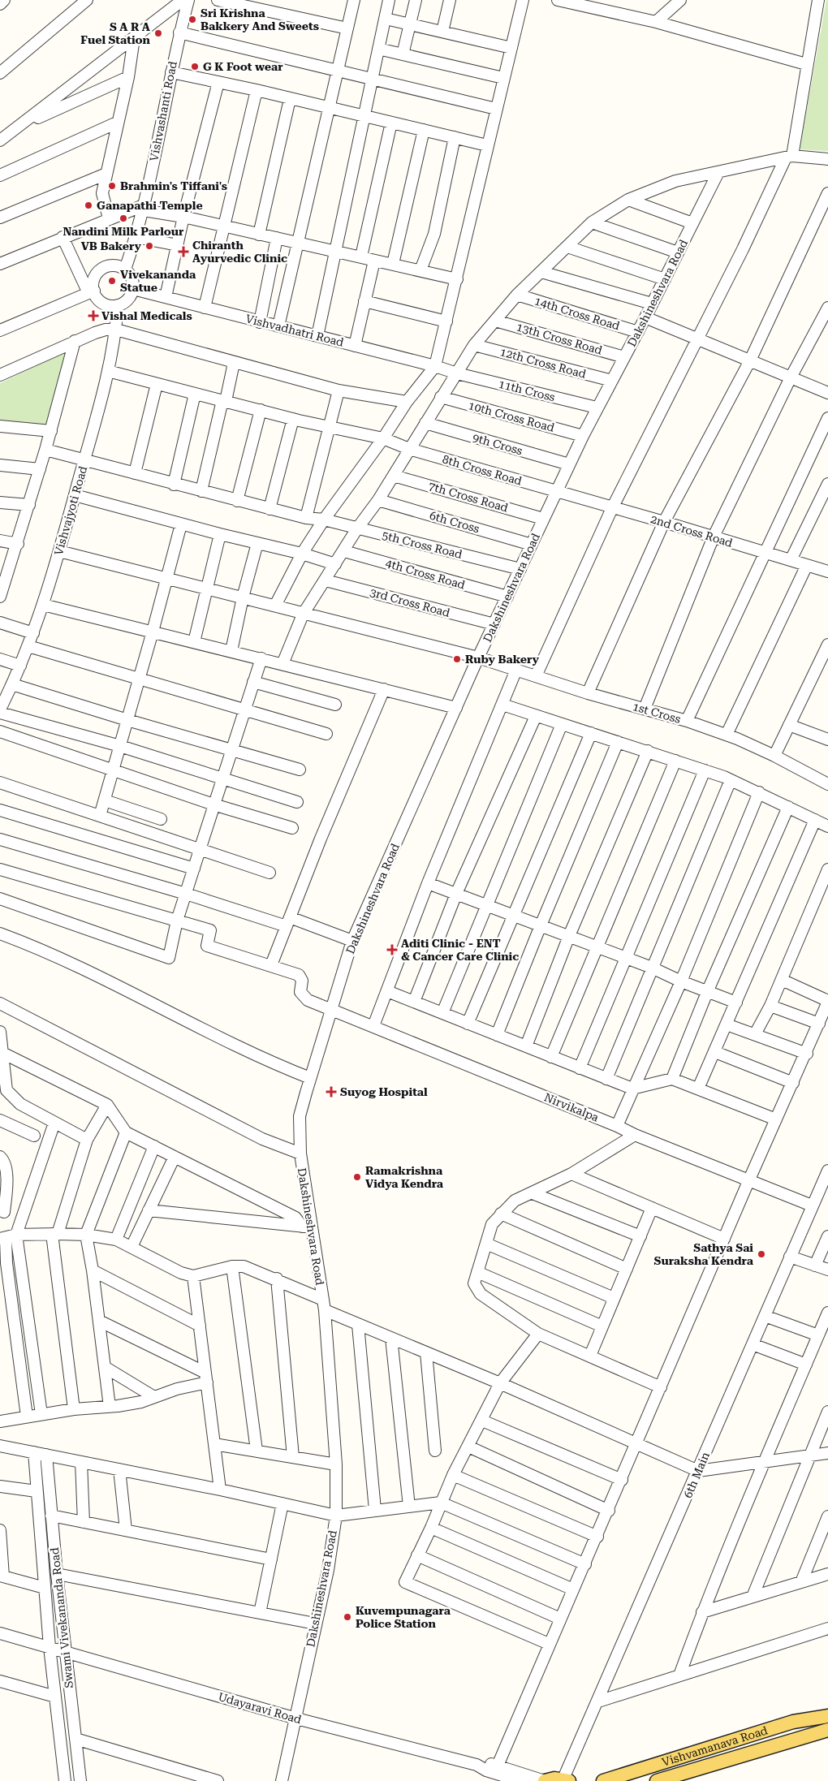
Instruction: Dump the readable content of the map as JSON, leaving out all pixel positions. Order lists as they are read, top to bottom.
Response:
{
  "streets": {
    "main road": ["Vishvamanava Road"],
    "street": [
      "Vishvashanti Road",
      "Dakshineshvara Road",
      "14th Cross Road",
      "Vishvadhatri Road",
      "13th Cross Road",
      "12th Cross Road",
      "11th Cross",
      "10th Cross Road",
      "9th Cross",
      "8th Cross Road",
      "7th Cross Road",
      "Vishvajyoti Road",
      "6th Cross",
      "2nd Cross Road",
      "5th Cross Road",
      "4th Cross Road",
      "3rd Cross Road",
      "1st Cross",
      "Nirvikalpa",
      "6th Main",
      "Swami Vivekananda Road",
      "Udayaravi Road"
    ]
  },
  "crossings": [
    ["Vishvashanti Road", "Vishvadhatri Road"],
    ["Vishvashanti Road", "Vishvajyoti Road"],
    ["Dakshineshvara Road", "14th Cross Road"],
    ["Dakshineshvara Road", "13th Cross Road"],
    ["Dakshineshvara Road", "12th Cross Road"],
    ["Dakshineshvara Road", "11th Cross"],
    ["Dakshineshvara Road", "10th Cross Road"],
    ["Dakshineshvara Road", "9th Cross"],
    ["Dakshineshvara Road", "8th Cross Road"],
    ["Dakshineshvara Road", "7th Cross Road"],
    ["Dakshineshvara Road", "6th Cross"],
    ["Dakshineshvara Road", "2nd Cross Road"],
    ["Dakshineshvara Road", "5th Cross Road"],
    ["Dakshineshvara Road", "4th Cross Road"],
    ["Dakshineshvara Road", "3rd Cross Road"],
    ["Dakshineshvara Road", "1st Cross"],
    ["Dakshineshvara Road", "Nirvikalpa"],
    ["Dakshineshvara Road", "Udayaravi Road"],
    ["Vishvadhatri Road", "11th Cross"],
    ["Vishvadhatri Road", "Vishvajyoti Road"],
    ["8th Cross Road", "Vishvajyoti Road"],
    ["8th Cross Road", "2nd Cross Road"],
    ["Vishvajyoti Road", "5th Cross Road"],
    ["Vishvajyoti Road", "1st Cross"],
    ["Nirvikalpa", "6th Main"],
    ["Swami Vivekananda Road", "Udayaravi Road"]
  ],
  "places": {
    "other": [
      "Sri Krishna Bakkery And Sweets",
      "S A R A Fuel Station",
      "G K Foot wear",
      "Brahmin's Tiffani's",
      "Ganapathi Temple",
      "Nandini Milk Parlour",
      "VB Bakery",
      "Vivekananda Statue",
      "Ruby Bakery",
      "Ramakrishna Vidya Kendra",
      "Sathya Sai Suraksha Kendra",
      "Kuvempunagara Police Station"
    ],
    "health": [
      "Chiranth Ayurvedic Clinic",
      "Vishal Medicals",
      "Aditi Clinic - ENT & Cancer Care Clinic",
      "Suyog Hospital"
    ]
  }
}
